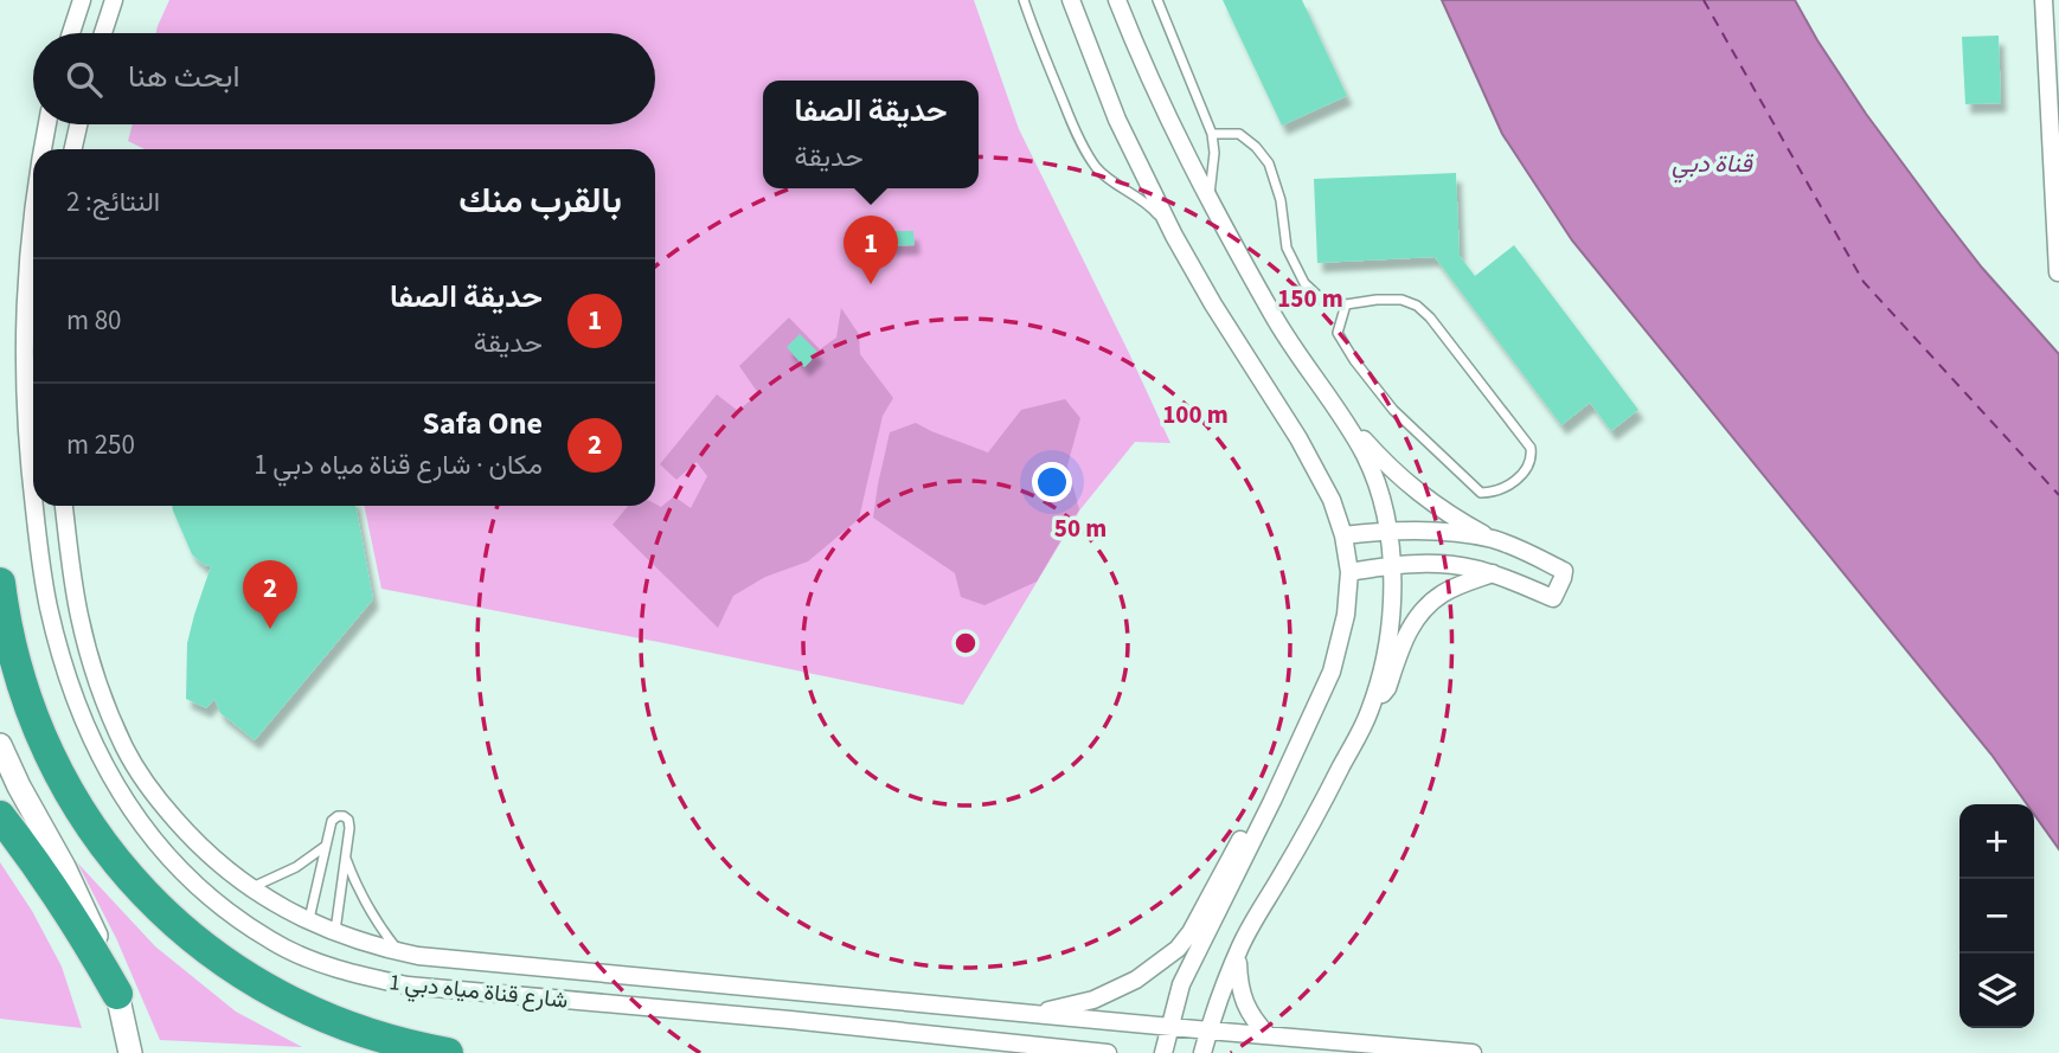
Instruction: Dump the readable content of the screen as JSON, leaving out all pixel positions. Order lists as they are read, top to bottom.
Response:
{
  "streets": {
    "street": ["شارع قناة مياه دبي 1"]
  },
  "water": ["قناة دبي"],
  "page": {
    "search": "ابحث هنا",
    "popup": ["حديقة الصفا", "حديقة"],
    "heading": ["بالقرب منك", "النتائج: 2"],
    "pins": ["1", "2"],
    "list": [
      {
        "mark": "1",
        "name": "حديقة الصفا",
        "note": "حديقة",
        "value": "80 m"
      },
      {
        "mark": "2",
        "name": "Safa One",
        "note": "مكان · شارع قناة مياه دبي 1",
        "value": "250 m"
      }
    ],
    "map_buttons": ["+", "−"]
  },
  "rings": ["150 m", "100 m", "50 m"]
}
